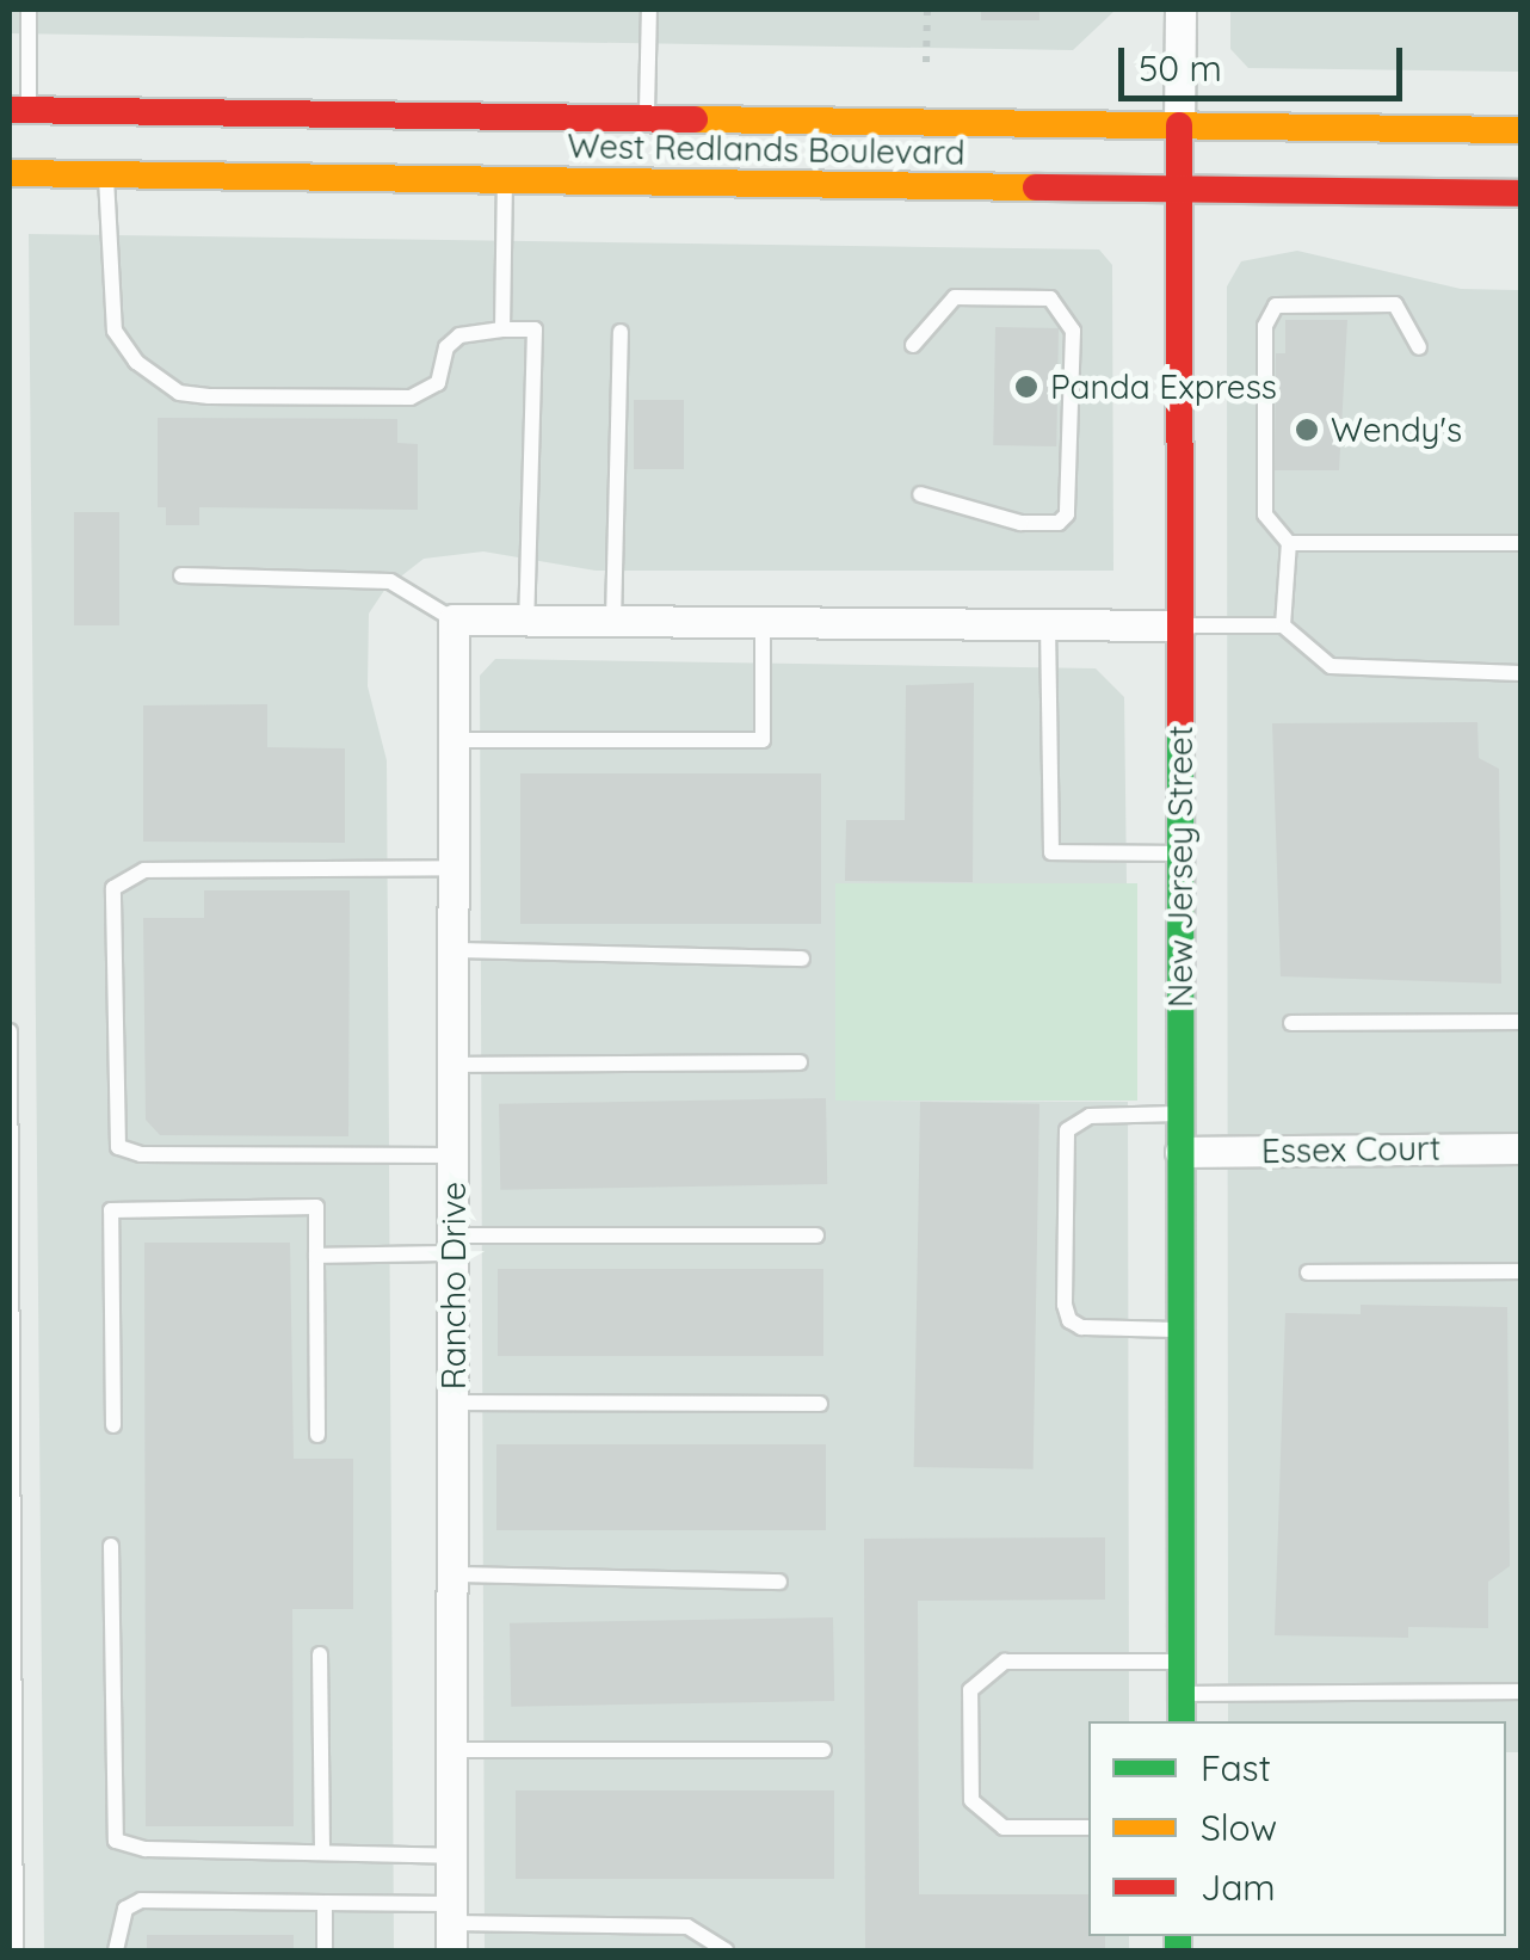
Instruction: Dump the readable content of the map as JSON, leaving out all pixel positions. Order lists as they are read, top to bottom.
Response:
{
  "streets": {
    "main road": ["West Redlands Boulevard", "New Jersey Street"],
    "street": ["Essex Court", "Rancho Drive"]
  },
  "crossings": [
    ["West Redlands Boulevard", "New Jersey Street"],
    ["New Jersey Street", "Essex Court"]
  ],
  "places": ["Panda Express", "Wendy's"],
  "legend": ["Fast", "Slow", "Jam"],
  "scale_bar": "50 m"
}
